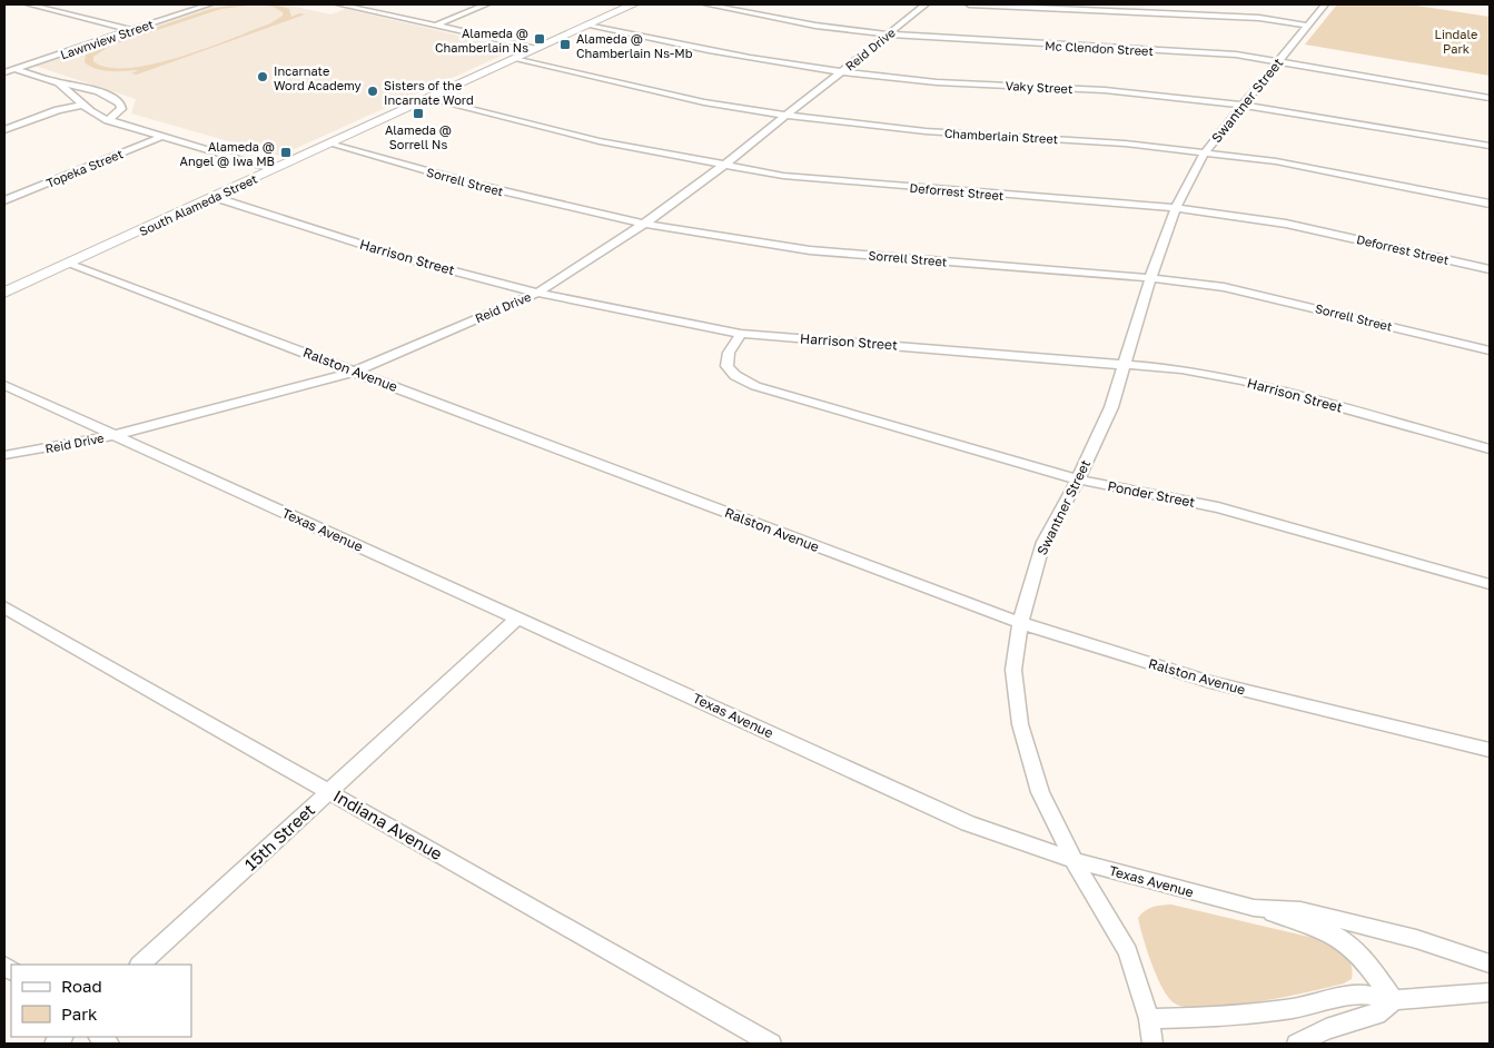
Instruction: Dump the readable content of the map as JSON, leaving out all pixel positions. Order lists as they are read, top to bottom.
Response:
{
  "streets": {
    "main road": ["South Alameda Street"],
    "street": [
      "Lawnview Street",
      "Mc Clendon Street",
      "Reid Drive",
      "Vaky Street",
      "Swantner Street",
      "Chamberlain Street",
      "Topeka Street",
      "Sorrell Street",
      "Deforrest Street",
      "Harrison Street",
      "Ralston Avenue",
      "Ponder Street",
      "Texas Avenue",
      "Indiana Avenue",
      "15th Street"
    ]
  },
  "crossings": [
    ["Mc Clendon Street", "Reid Drive"],
    ["Mc Clendon Street", "Swantner Street"],
    ["Reid Drive", "Vaky Street"],
    ["Reid Drive", "Chamberlain Street"],
    ["Reid Drive", "Sorrell Street"],
    ["Reid Drive", "Deforrest Street"],
    ["Reid Drive", "Harrison Street"],
    ["Reid Drive", "Ralston Avenue"],
    ["Reid Drive", "Texas Avenue"],
    ["Vaky Street", "Swantner Street"],
    ["Vaky Street", "South Alameda Street"],
    ["Swantner Street", "Chamberlain Street"],
    ["Swantner Street", "Sorrell Street"],
    ["Swantner Street", "Deforrest Street"],
    ["Swantner Street", "Harrison Street"],
    ["Swantner Street", "Ralston Avenue"],
    ["Swantner Street", "Ponder Street"],
    ["Swantner Street", "Texas Avenue"],
    ["Chamberlain Street", "South Alameda Street"],
    ["Sorrell Street", "South Alameda Street"],
    ["Deforrest Street", "South Alameda Street"],
    ["South Alameda Street", "Harrison Street"],
    ["South Alameda Street", "Ralston Avenue"],
    ["Harrison Street", "Ponder Street"],
    ["Texas Avenue", "15th Street"],
    ["Indiana Avenue", "15th Street"]
  ],
  "parks": ["Lindale Park"],
  "places": {
    "transit": [
      "Alameda @ Chamberlain Ns",
      "Alameda @ Chamberlain Ns-Mb",
      "Alameda @ Sorrell Ns",
      "Alameda @ Angel @ Iwa MB"
    ],
    "other": ["Incarnate Word Academy", "Sisters of the Incarnate Word"]
  },
  "legend": ["Road", "Park"]
}
